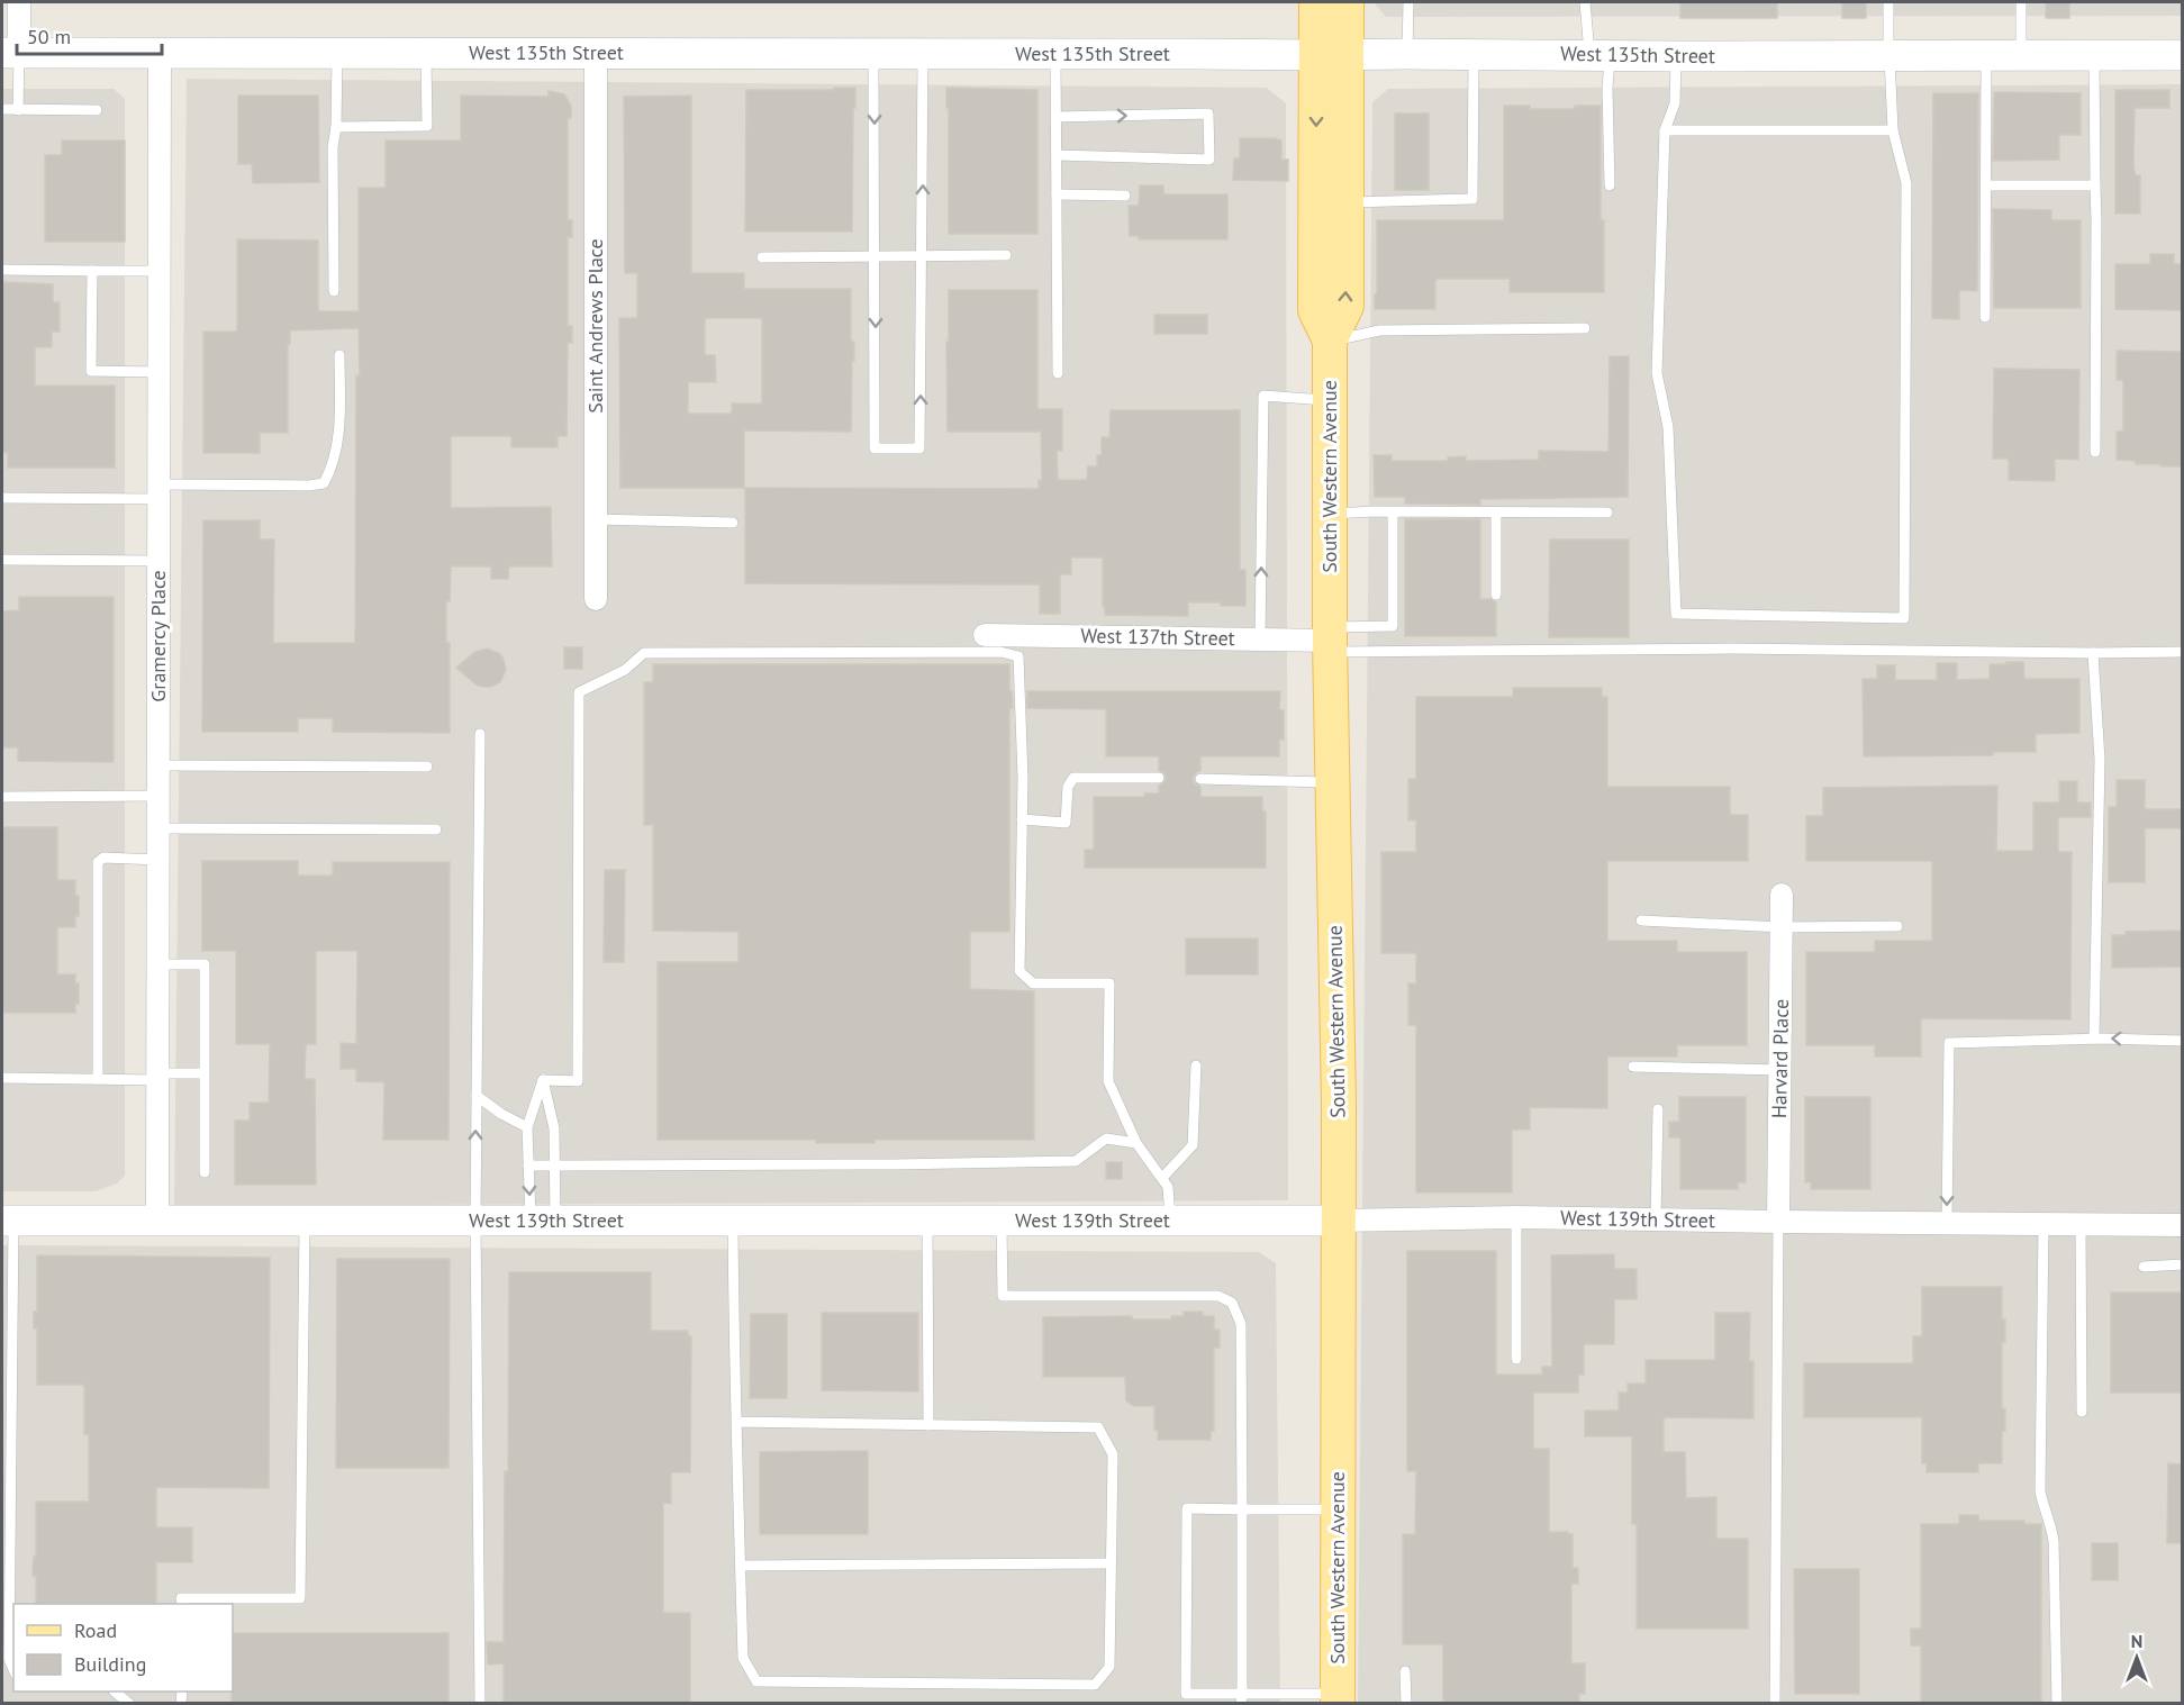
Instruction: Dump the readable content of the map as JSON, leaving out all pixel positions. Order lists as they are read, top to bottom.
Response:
{
  "streets": {
    "main road": ["South Western Avenue"],
    "street": [
      "West 135th Street",
      "Saint Andrews Place",
      "Gramercy Place",
      "West 137th Street",
      "Harvard Place",
      "West 139th Street"
    ]
  },
  "crossings": [
    ["West 135th Street", "Saint Andrews Place"],
    ["West 135th Street", "South Western Avenue"],
    ["West 135th Street", "Gramercy Place"],
    ["South Western Avenue", "West 137th Street"],
    ["South Western Avenue", "West 139th Street"],
    ["Gramercy Place", "West 139th Street"],
    ["Harvard Place", "West 139th Street"]
  ],
  "legend": ["Road", "Building"],
  "scale_bar": "50 m",
  "north": "top"
}
